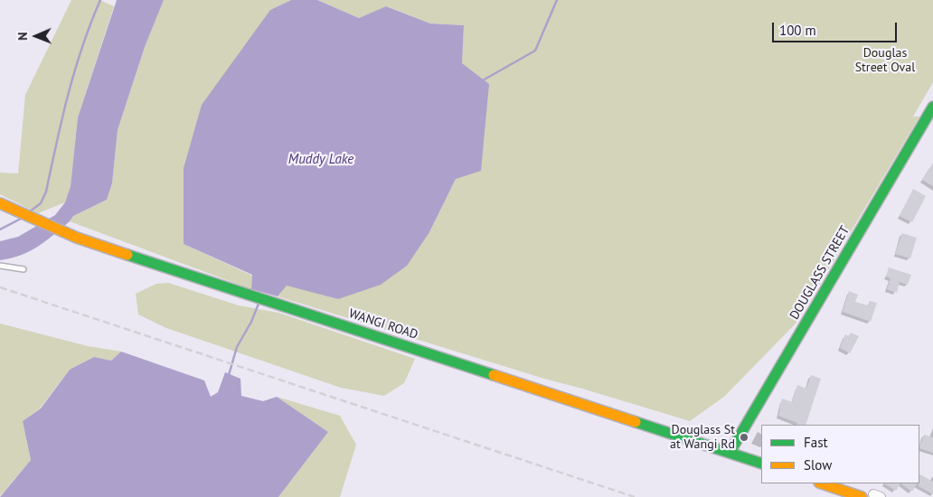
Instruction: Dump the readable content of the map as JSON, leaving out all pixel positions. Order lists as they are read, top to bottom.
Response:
{
  "streets": {
    "main road": ["DOUGLASS STREET", "WANGI ROAD"]
  },
  "crossings": [
    ["DOUGLASS STREET", "WANGI ROAD"]
  ],
  "water": ["Muddy Lake"],
  "parks": ["Douglas Street Oval"],
  "places": ["Douglass St at Wangi Rd"],
  "legend": ["Fast", "Slow"],
  "scale_bar": "100 m",
  "north": "left"
}
